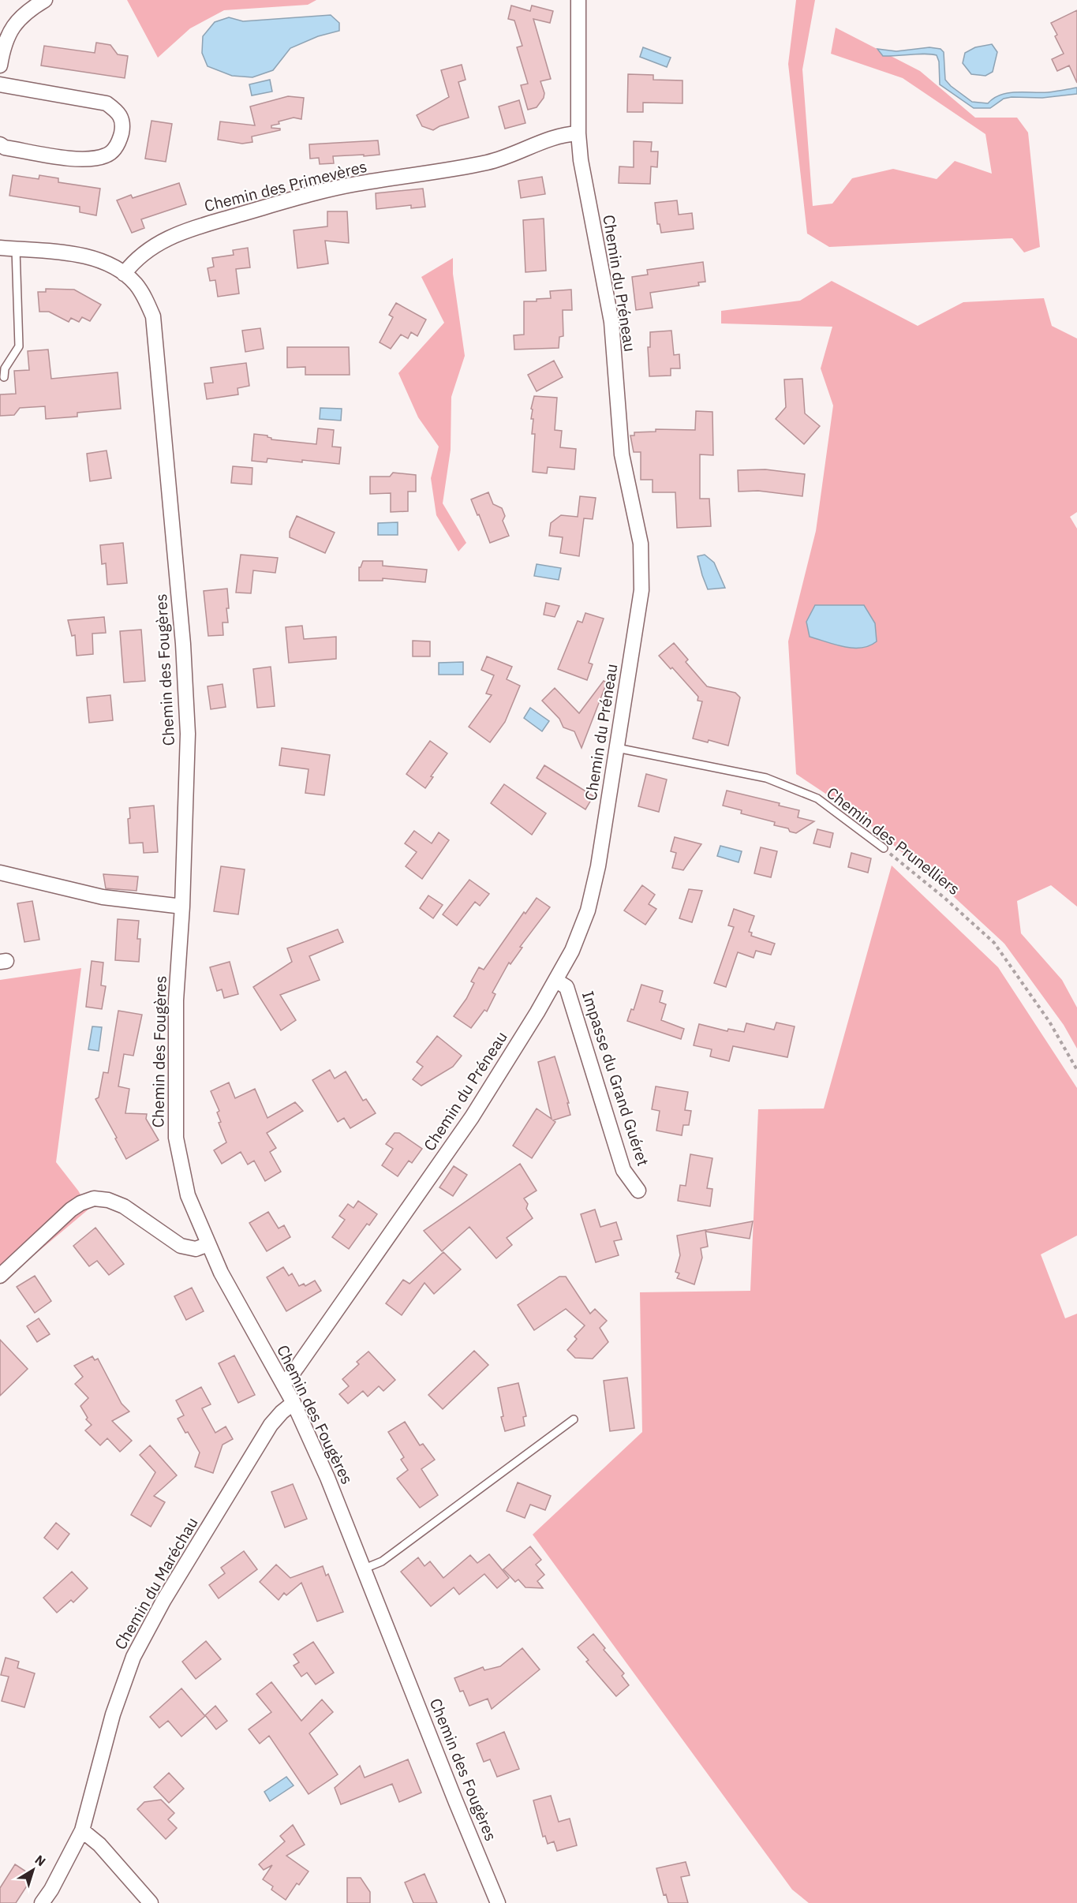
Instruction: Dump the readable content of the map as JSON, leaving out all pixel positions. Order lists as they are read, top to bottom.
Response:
{
  "streets": {
    "street": [
      "Chemin des Primevères",
      "Chemin du Préneau",
      "Chemin des Fougères",
      "Impasse du Grand Guéret",
      "Chemin du Maréchau"
    ],
    "lane": ["Chemin des Prunelliers"]
  },
  "crossings": [
    ["Chemin des Primevères", "Chemin du Préneau"],
    ["Chemin des Primevères", "Chemin des Fougères"],
    ["Chemin du Préneau", "Chemin des Fougères"],
    ["Chemin du Préneau", "Chemin des Prunelliers"],
    ["Chemin du Préneau", "Impasse du Grand Guéret"],
    ["Chemin des Fougères", "Chemin du Maréchau"]
  ],
  "north": "top right"
}
